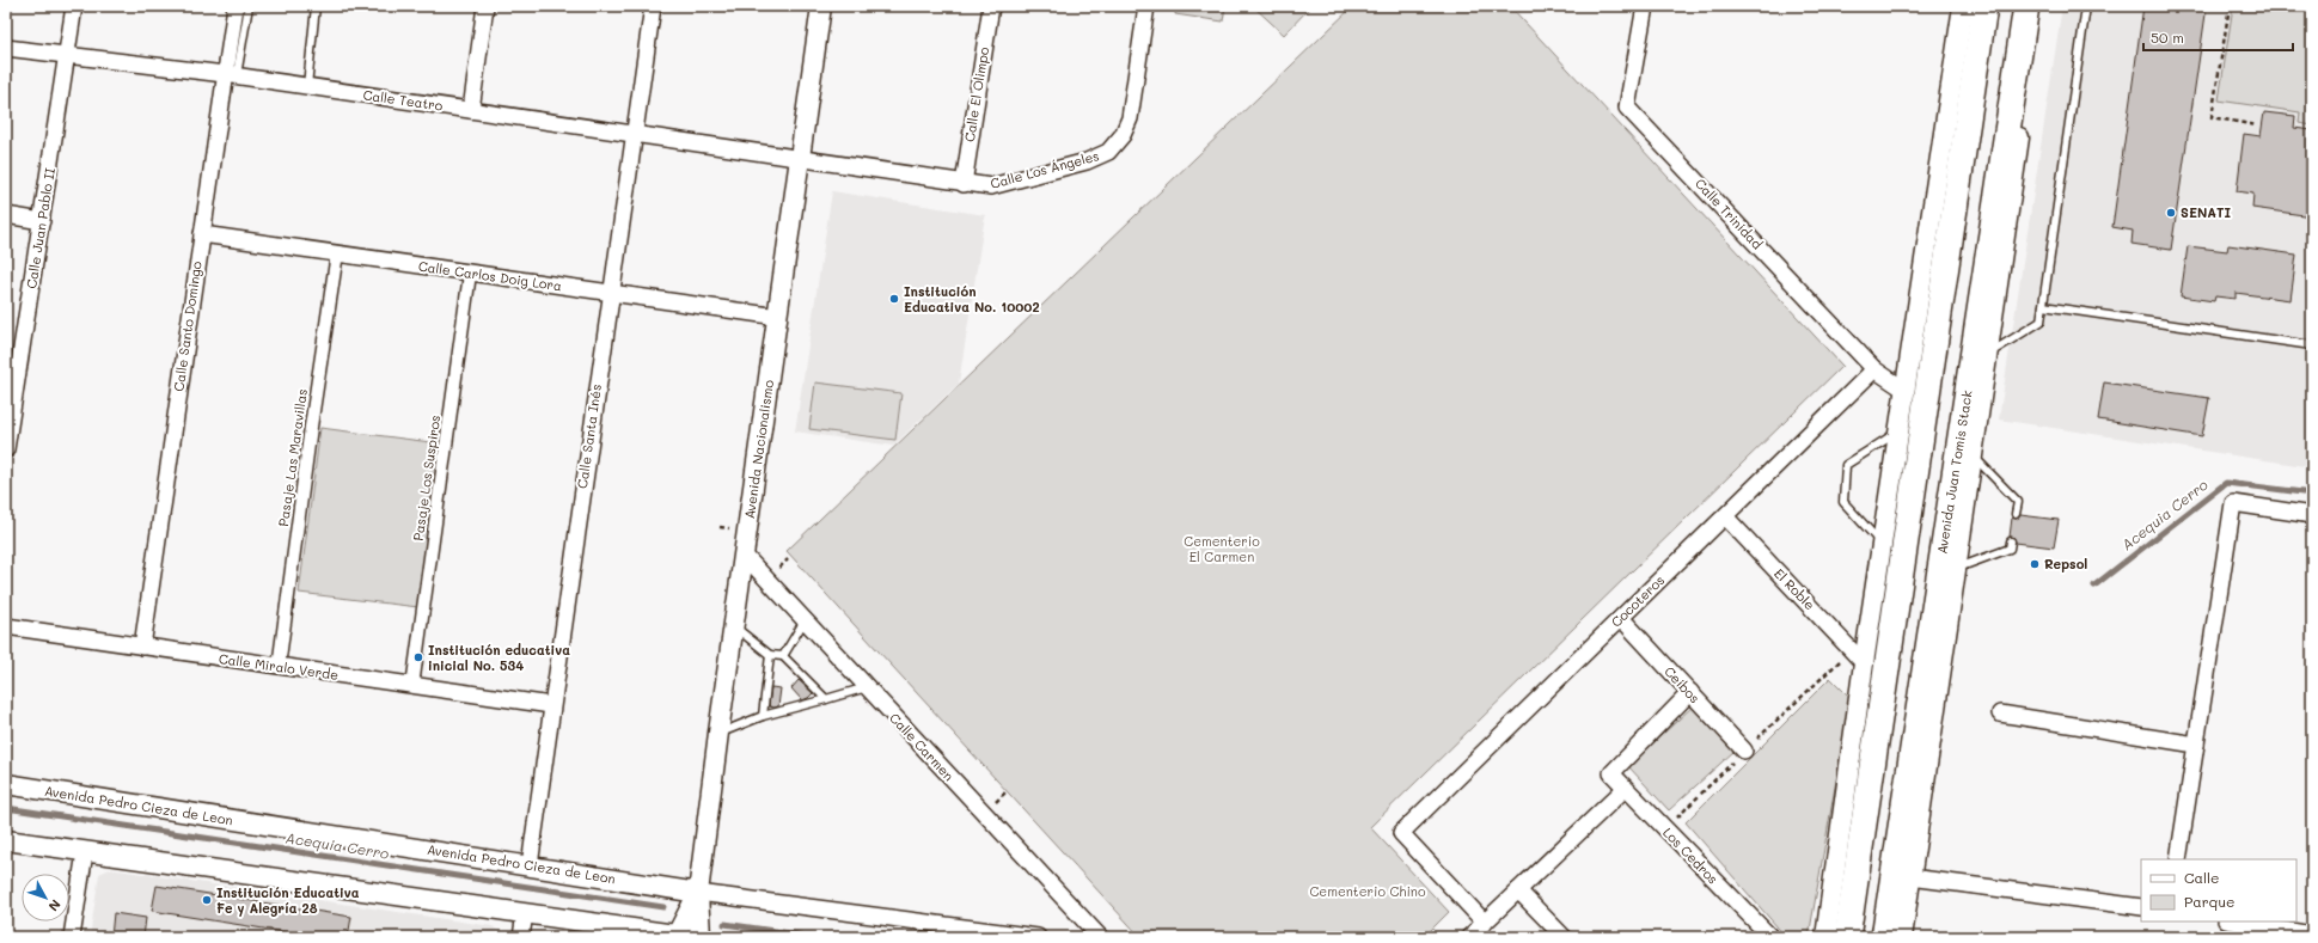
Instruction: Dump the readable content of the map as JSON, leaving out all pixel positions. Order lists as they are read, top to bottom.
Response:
{
  "streets": {
    "main road": ["Avenida Juan Tomis Stack"],
    "street": [
      "Calle El Olimpo",
      "Calle Teatro",
      "Calle Los Ángeles",
      "Calle Trinidad",
      "Calle Juan Pablo II",
      "Calle Carlos Doig Lora",
      "Calle Santo Domingo",
      "Calle Santa Inés",
      "Avenida Nacionalismo",
      "Pasaje Las Maravillas",
      "Pasaje Los Suspiros",
      "El Roble",
      "Cocoteros",
      "Calle Miralo Verde",
      "Ceibos",
      "Calle Carmen",
      "Avenida Pedro Cieza de Leon",
      "Los Cedros"
    ]
  },
  "crossings": [
    ["Calle El Olimpo", "Calle Los Ángeles"],
    ["Calle Teatro", "Calle Los Ángeles"],
    ["Calle Teatro", "Calle Juan Pablo II"],
    ["Calle Teatro", "Calle Santo Domingo"],
    ["Calle Teatro", "Calle Santa Inés"],
    ["Calle Teatro", "Avenida Nacionalismo"],
    ["Calle Los Ángeles", "Avenida Nacionalismo"],
    ["Calle Trinidad", "Cocoteros"],
    ["Calle Carlos Doig Lora", "Calle Santo Domingo"],
    ["Calle Carlos Doig Lora", "Calle Santa Inés"],
    ["Calle Carlos Doig Lora", "Avenida Nacionalismo"],
    ["Calle Carlos Doig Lora", "Pasaje Las Maravillas"],
    ["Calle Carlos Doig Lora", "Pasaje Los Suspiros"],
    ["Calle Santo Domingo", "Calle Miralo Verde"],
    ["Calle Santa Inés", "Calle Miralo Verde"],
    ["Calle Santa Inés", "Avenida Pedro Cieza de Leon"],
    ["Avenida Nacionalismo", "Calle Carmen"],
    ["Avenida Nacionalismo", "Avenida Pedro Cieza de Leon"],
    ["Pasaje Las Maravillas", "Calle Miralo Verde"],
    ["Pasaje Los Suspiros", "Calle Miralo Verde"],
    ["El Roble", "Cocoteros"],
    ["Cocoteros", "Ceibos"],
    ["Ceibos", "Los Cedros"]
  ],
  "water": ["Acequia Cerro"],
  "parks": ["Cementerio El Carmen", "Cementerio Chino"],
  "places": [
    "SENATI",
    "Institución Educativa No. 10002",
    "Repsol",
    "Institución educativa inicial No. 534",
    "Institución Educativa Fe y Alegría 28"
  ],
  "legend": ["Calle", "Parque"],
  "scale_bar": "50 m",
  "north": "bottom right"
}
